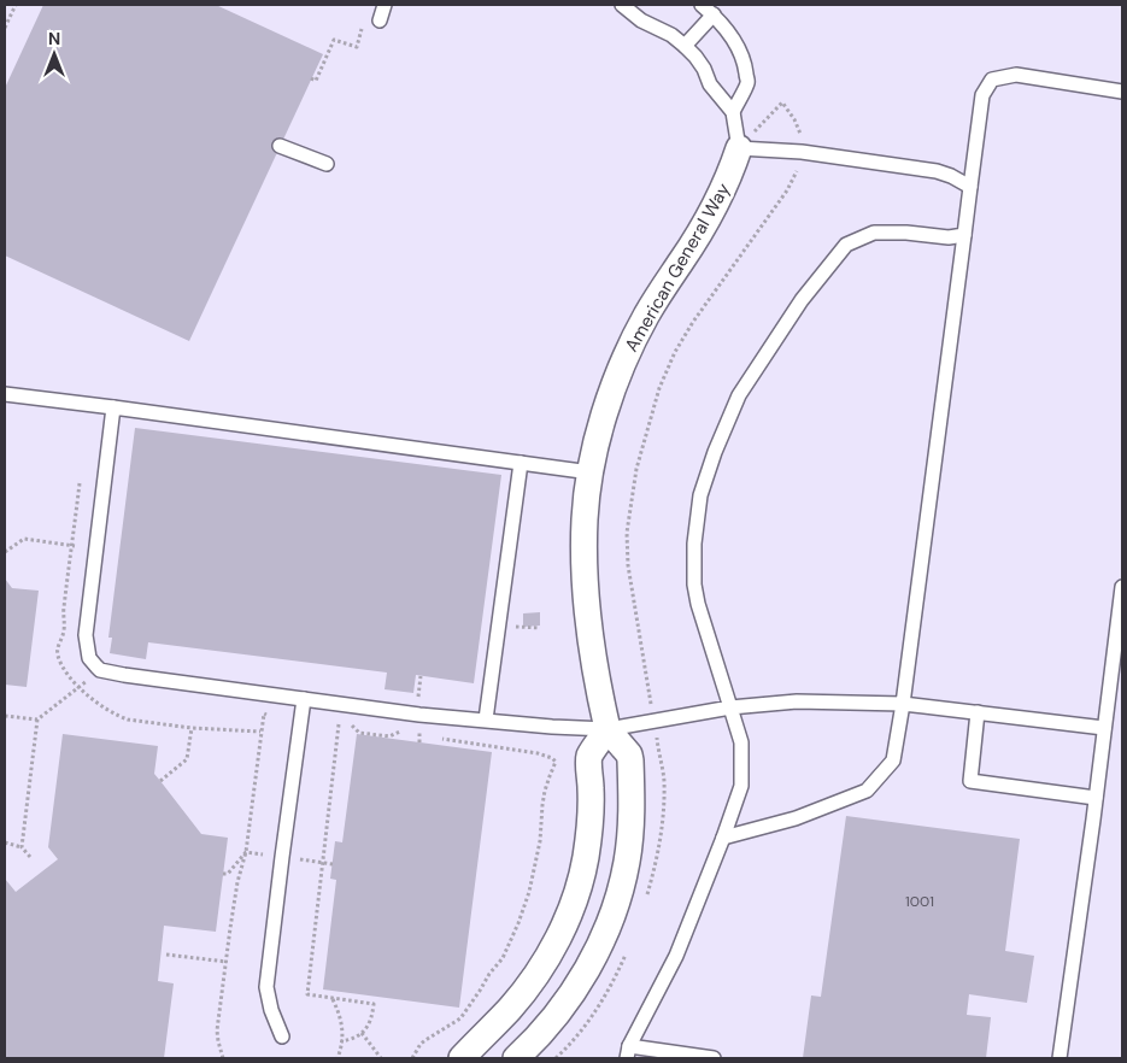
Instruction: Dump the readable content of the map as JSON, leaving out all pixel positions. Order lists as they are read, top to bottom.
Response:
{
  "streets": {
    "street": ["American General Way"]
  },
  "house_numbers": ["1001"],
  "north": "top"
}
